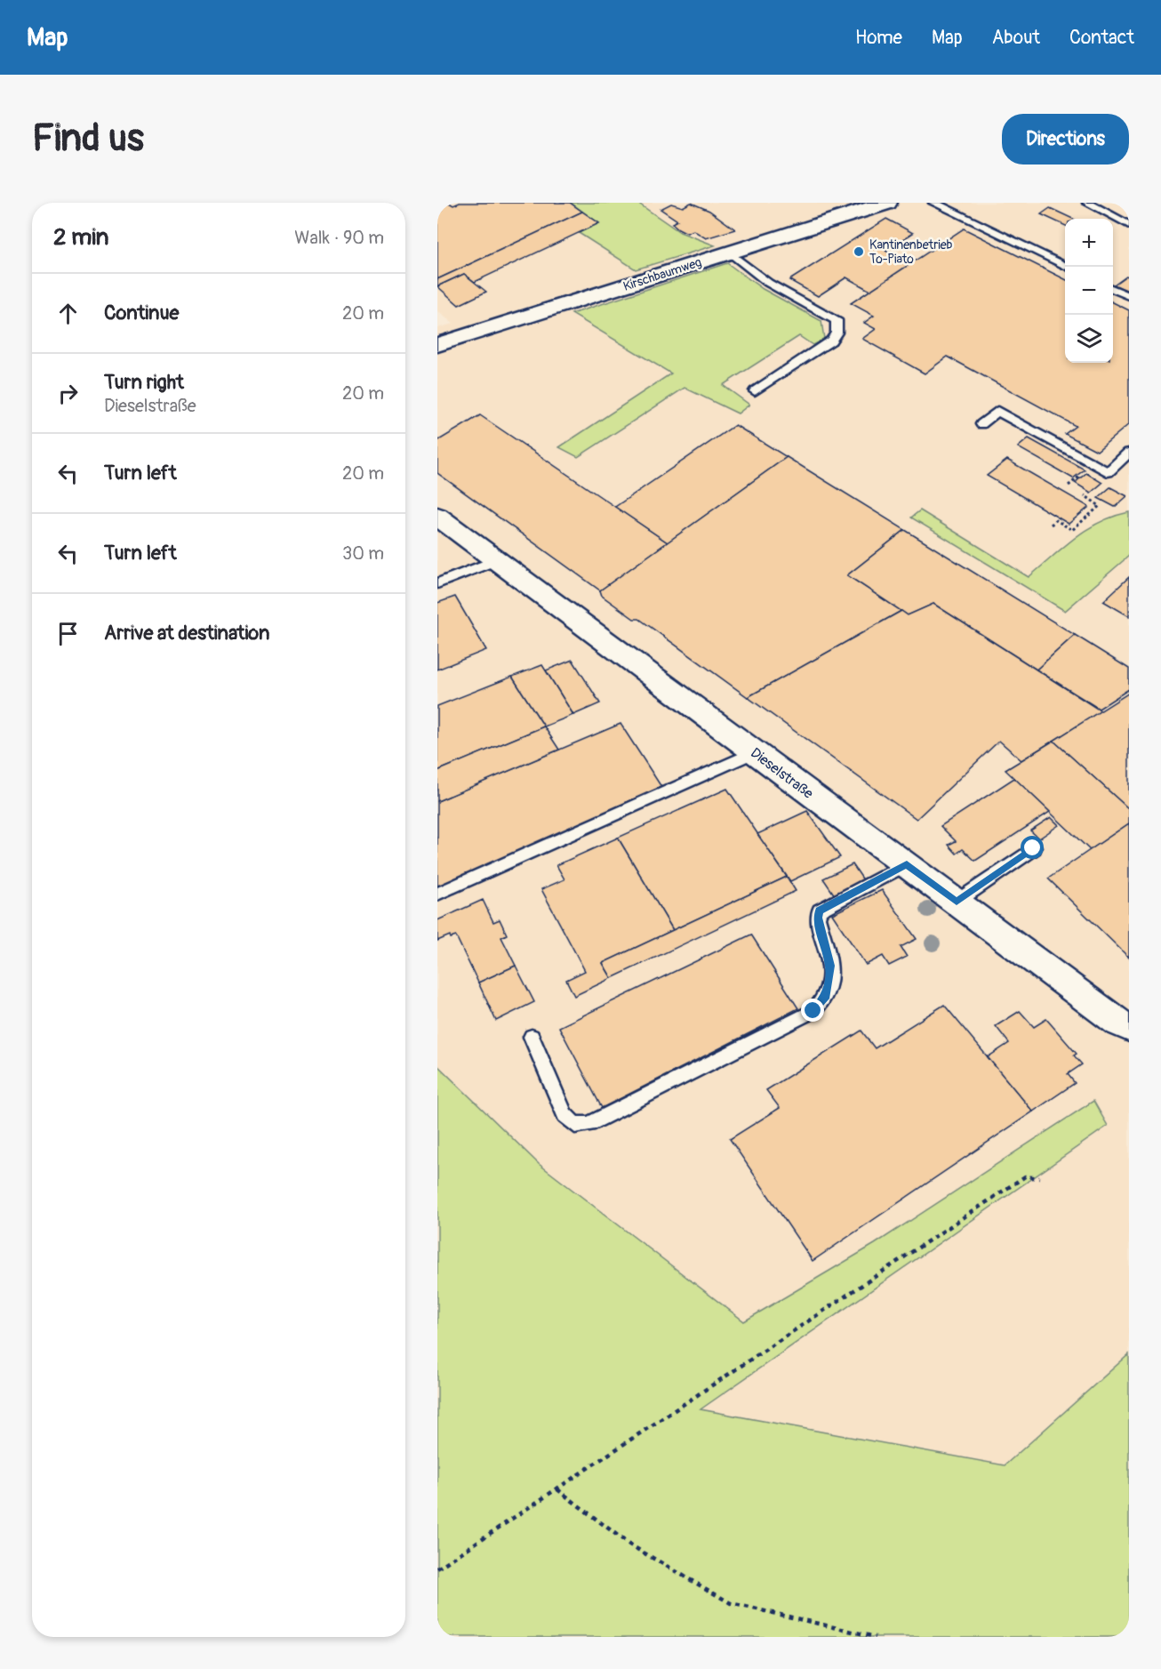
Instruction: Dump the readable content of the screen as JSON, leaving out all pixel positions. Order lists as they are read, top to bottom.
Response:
{
  "streets": {
    "street": ["Kirschbaumweg", "Dieselstraße"]
  },
  "places": ["Kantinenbetrieb To-Piato"],
  "page": {
    "header": "Map",
    "nav": [
      "Home",
      "Map",
      "About",
      "Contact"
    ],
    "buttons": "Directions",
    "title": "Find us",
    "heading": ["2 min", "Walk · 90 m"],
    "map_buttons": ["+", "−"],
    "list": [
      ["Continue", "20 m"],
      ["Turn right", "Dieselstraße", "20 m"],
      ["Turn left", "20 m"],
      ["Turn left", "30 m"],
      "Arrive at destination"
    ]
  }
}
